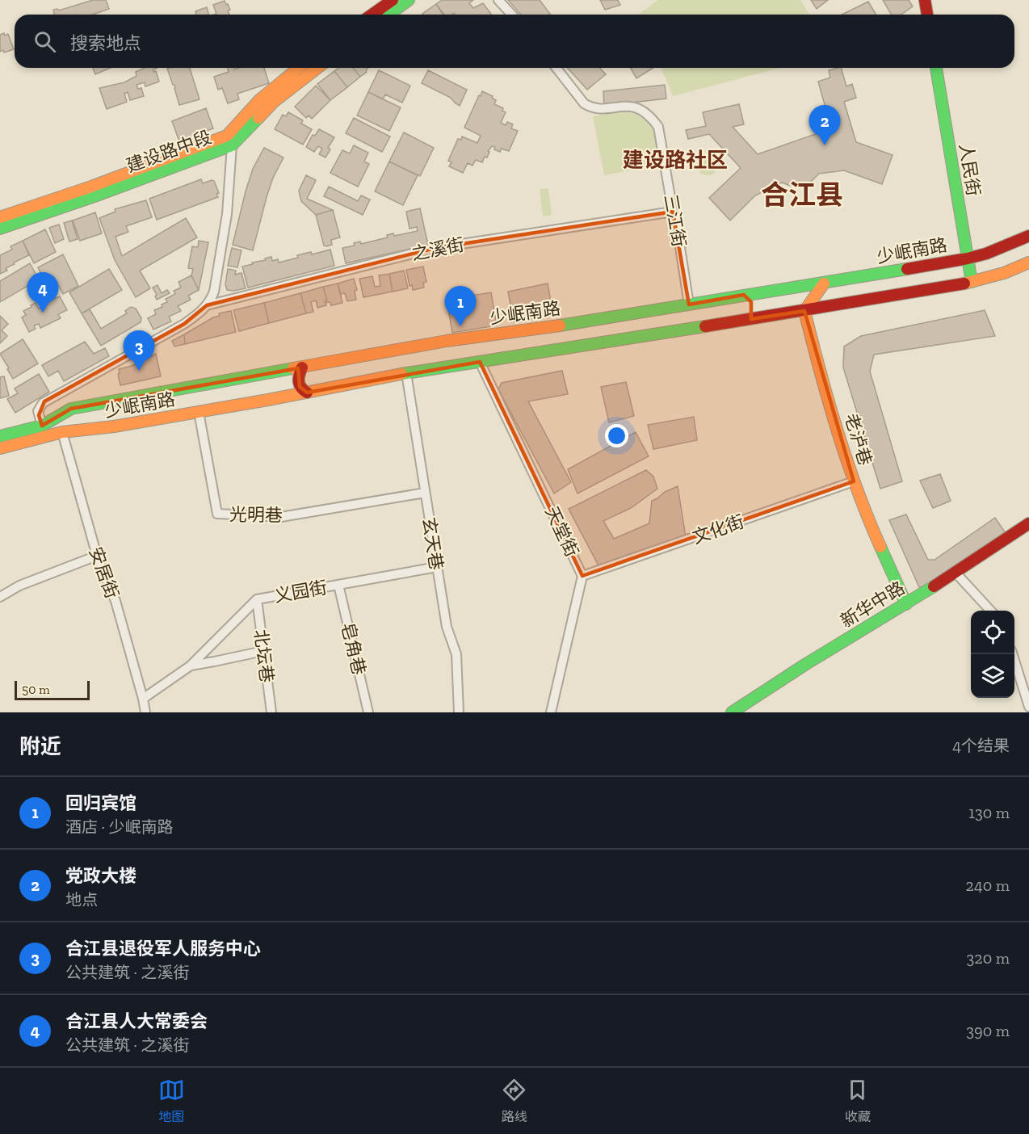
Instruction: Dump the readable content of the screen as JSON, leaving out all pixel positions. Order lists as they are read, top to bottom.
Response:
{
  "streets": {
    "main road": [
      "建设路中段",
      "人民街",
      "少岷南路",
      "老泸巷",
      "新华中路"
    ],
    "street": [
      "三江街",
      "之溪街",
      "光明巷",
      "文化街",
      "天堂街",
      "玄天巷",
      "安居街",
      "义园街",
      "皂角巷",
      "北坛巷"
    ]
  },
  "crossings": [
    ["建设路中段", "之溪街"],
    ["人民街", "少岷南路"],
    ["三江街", "之溪街"],
    ["三江街", "少岷南路"],
    ["之溪街", "少岷南路"],
    ["少岷南路", "老泸巷"],
    ["少岷南路", "光明巷"],
    ["少岷南路", "天堂街"],
    ["少岷南路", "玄天巷"],
    ["少岷南路", "安居街"],
    ["老泸巷", "文化街"],
    ["老泸巷", "新华中路"],
    ["光明巷", "玄天巷"],
    ["文化街", "天堂街"],
    ["玄天巷", "义园街"],
    ["安居街", "义园街"],
    ["义园街", "皂角巷"],
    ["义园街", "北坛巷"]
  ],
  "districts": ["建设路社区", "合江县"],
  "scale_bar": "50 m",
  "page": {
    "search": "搜索地点",
    "pins": [
      "2",
      "4",
      "1",
      "3"
    ],
    "scale": "50 m",
    "heading": ["附近", "4个结果"],
    "list": [
      {
        "mark": "1",
        "name": "回归宾馆",
        "note": "酒店 · 少岷南路",
        "value": "130 m"
      },
      {
        "mark": "2",
        "name": "党政大楼",
        "note": "地点",
        "value": "240 m"
      },
      {
        "mark": "3",
        "name": "合江县退役军人服务中心",
        "note": "公共建筑 · 之溪街",
        "value": "320 m"
      },
      {
        "mark": "4",
        "name": "合江县人大常委会",
        "note": "公共建筑 · 之溪街",
        "value": "390 m"
      }
    ],
    "nav": ["地图", "路线", "收藏"]
  }
}
